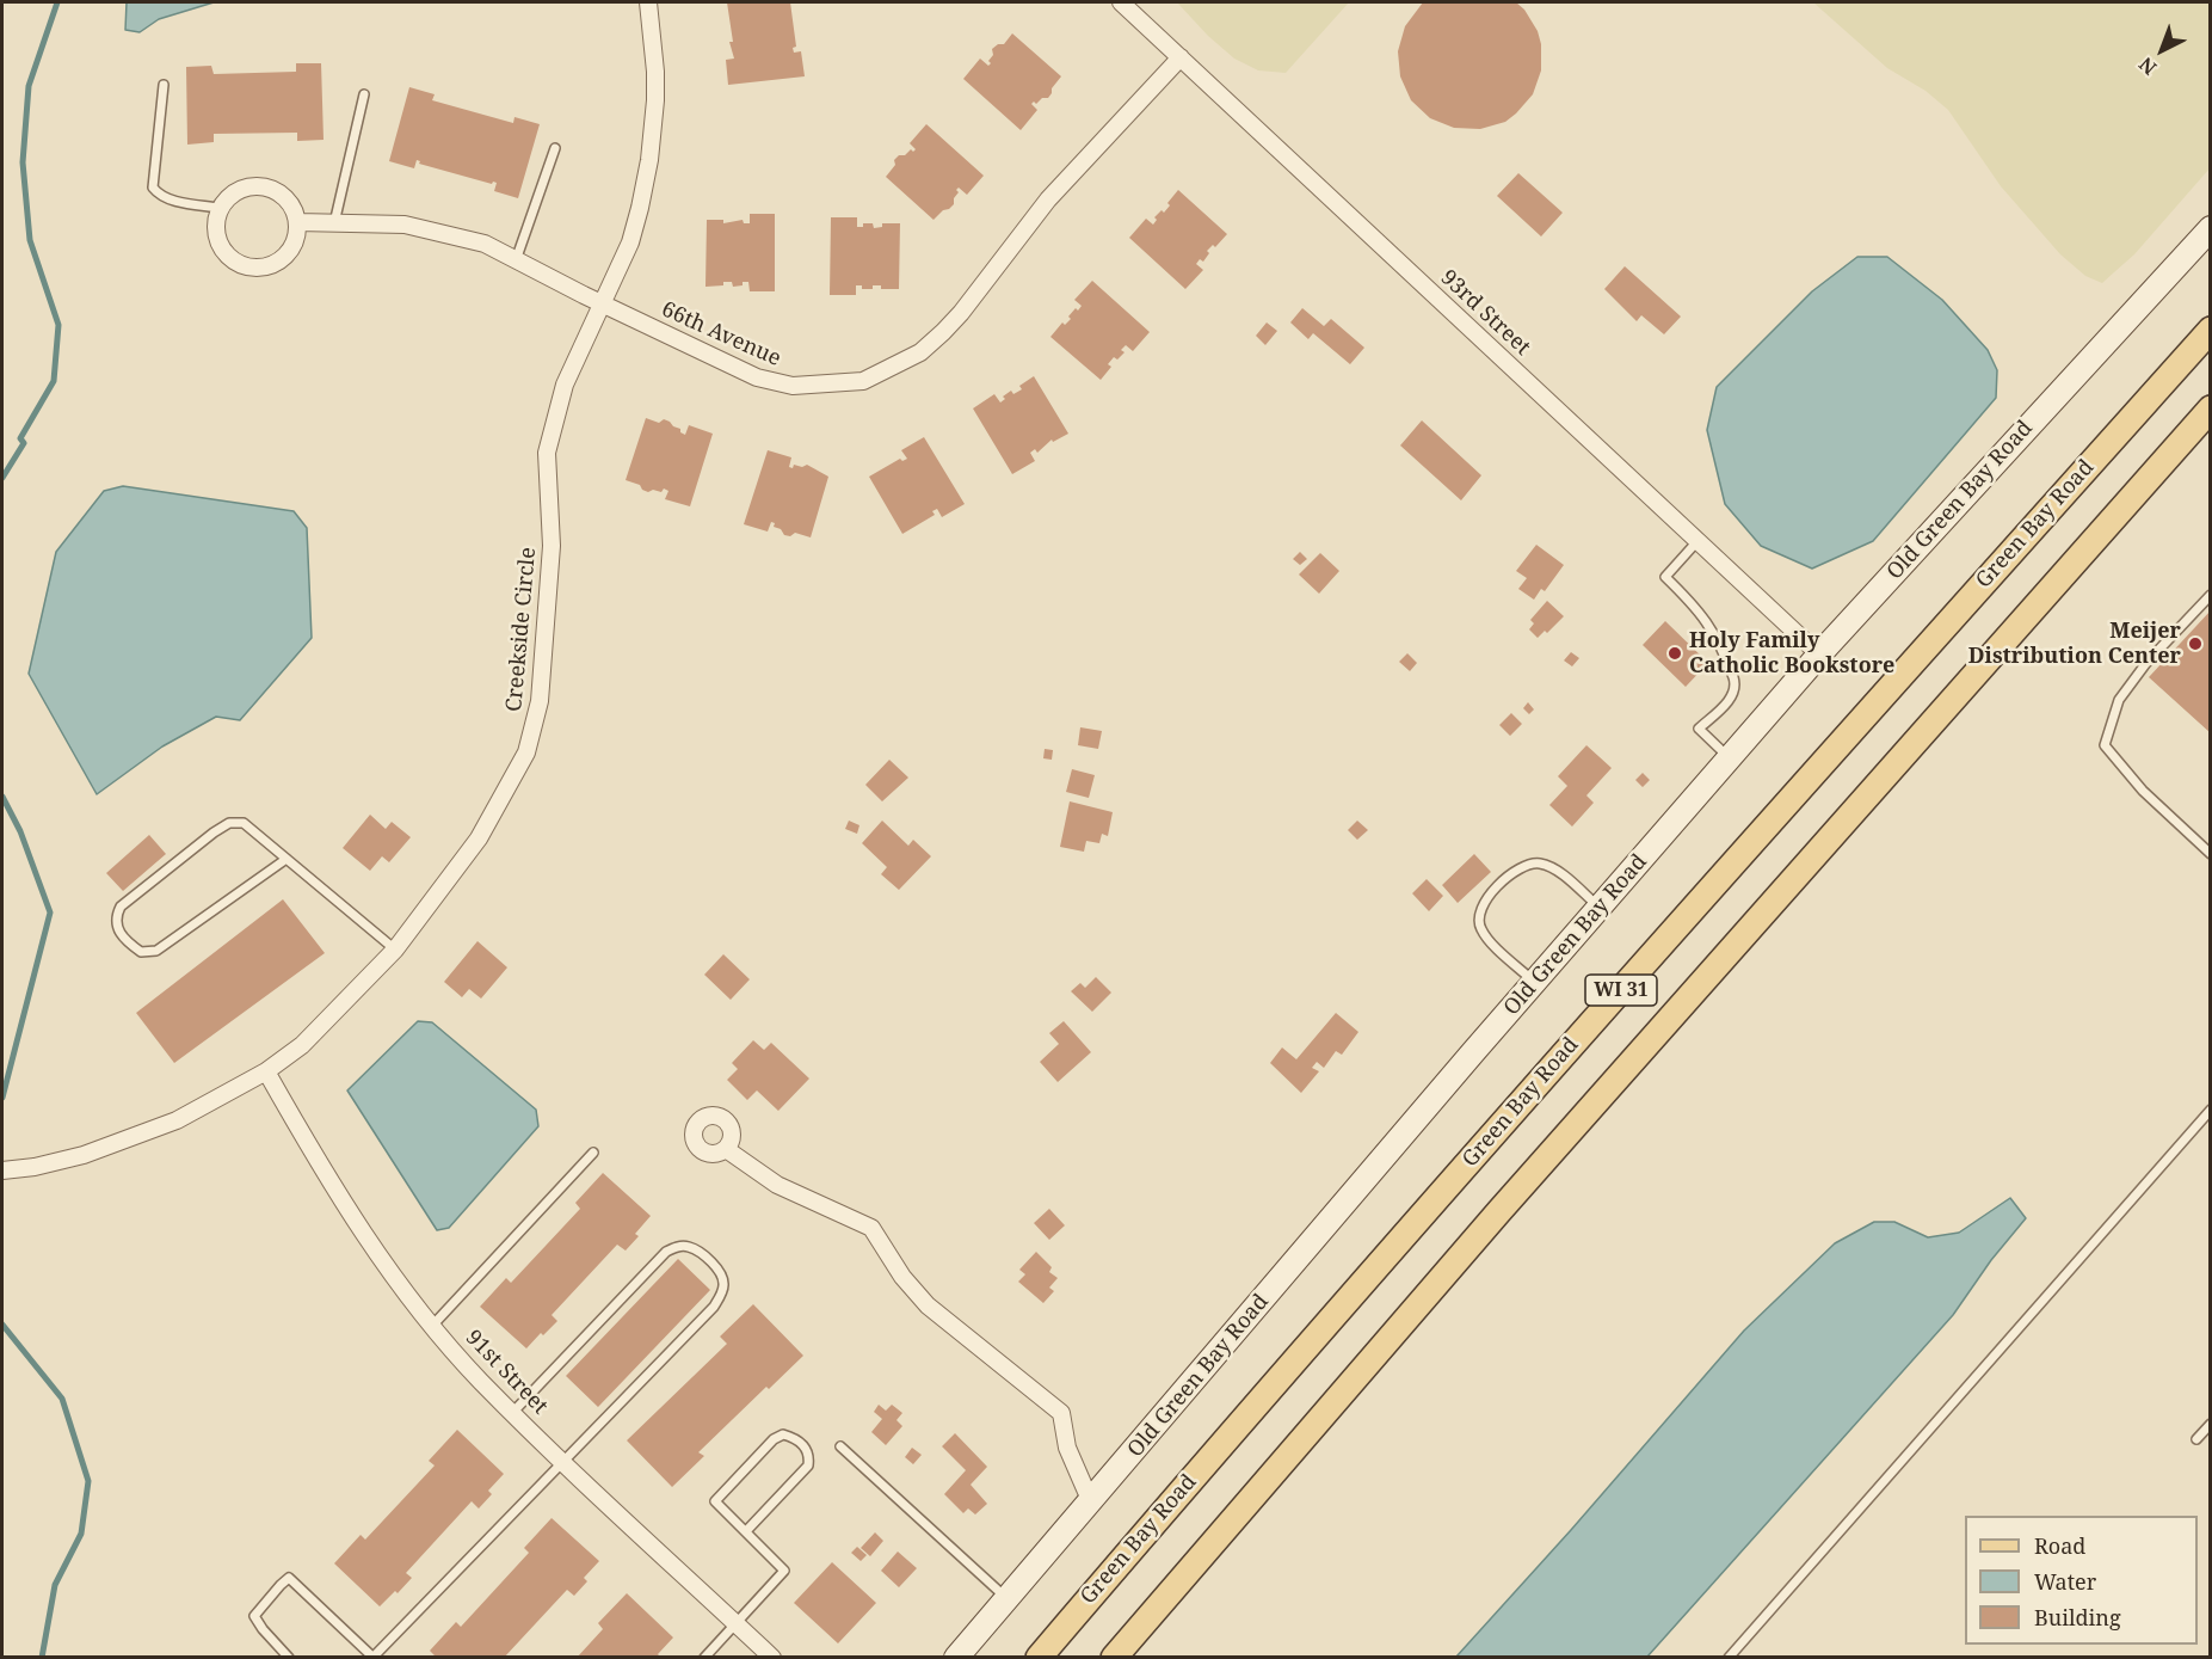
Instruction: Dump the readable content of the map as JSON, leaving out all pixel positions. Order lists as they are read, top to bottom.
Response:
{
  "streets": {
    "main road": ["Green Bay Road", "WI 31"],
    "street": [
      "93rd Street",
      "66th Avenue",
      "Old Green Bay Road",
      "Creekside Circle",
      "91st Street"
    ]
  },
  "crossings": [
    ["93rd Street", "66th Avenue"],
    ["93rd Street", "Old Green Bay Road"],
    ["66th Avenue", "Creekside Circle"],
    ["Creekside Circle", "91st Street"]
  ],
  "places": ["Meijer Distribution Center", "Holy Family Catholic Bookstore"],
  "legend": ["Road", "Water", "Building"],
  "north": "bottom left"
}
